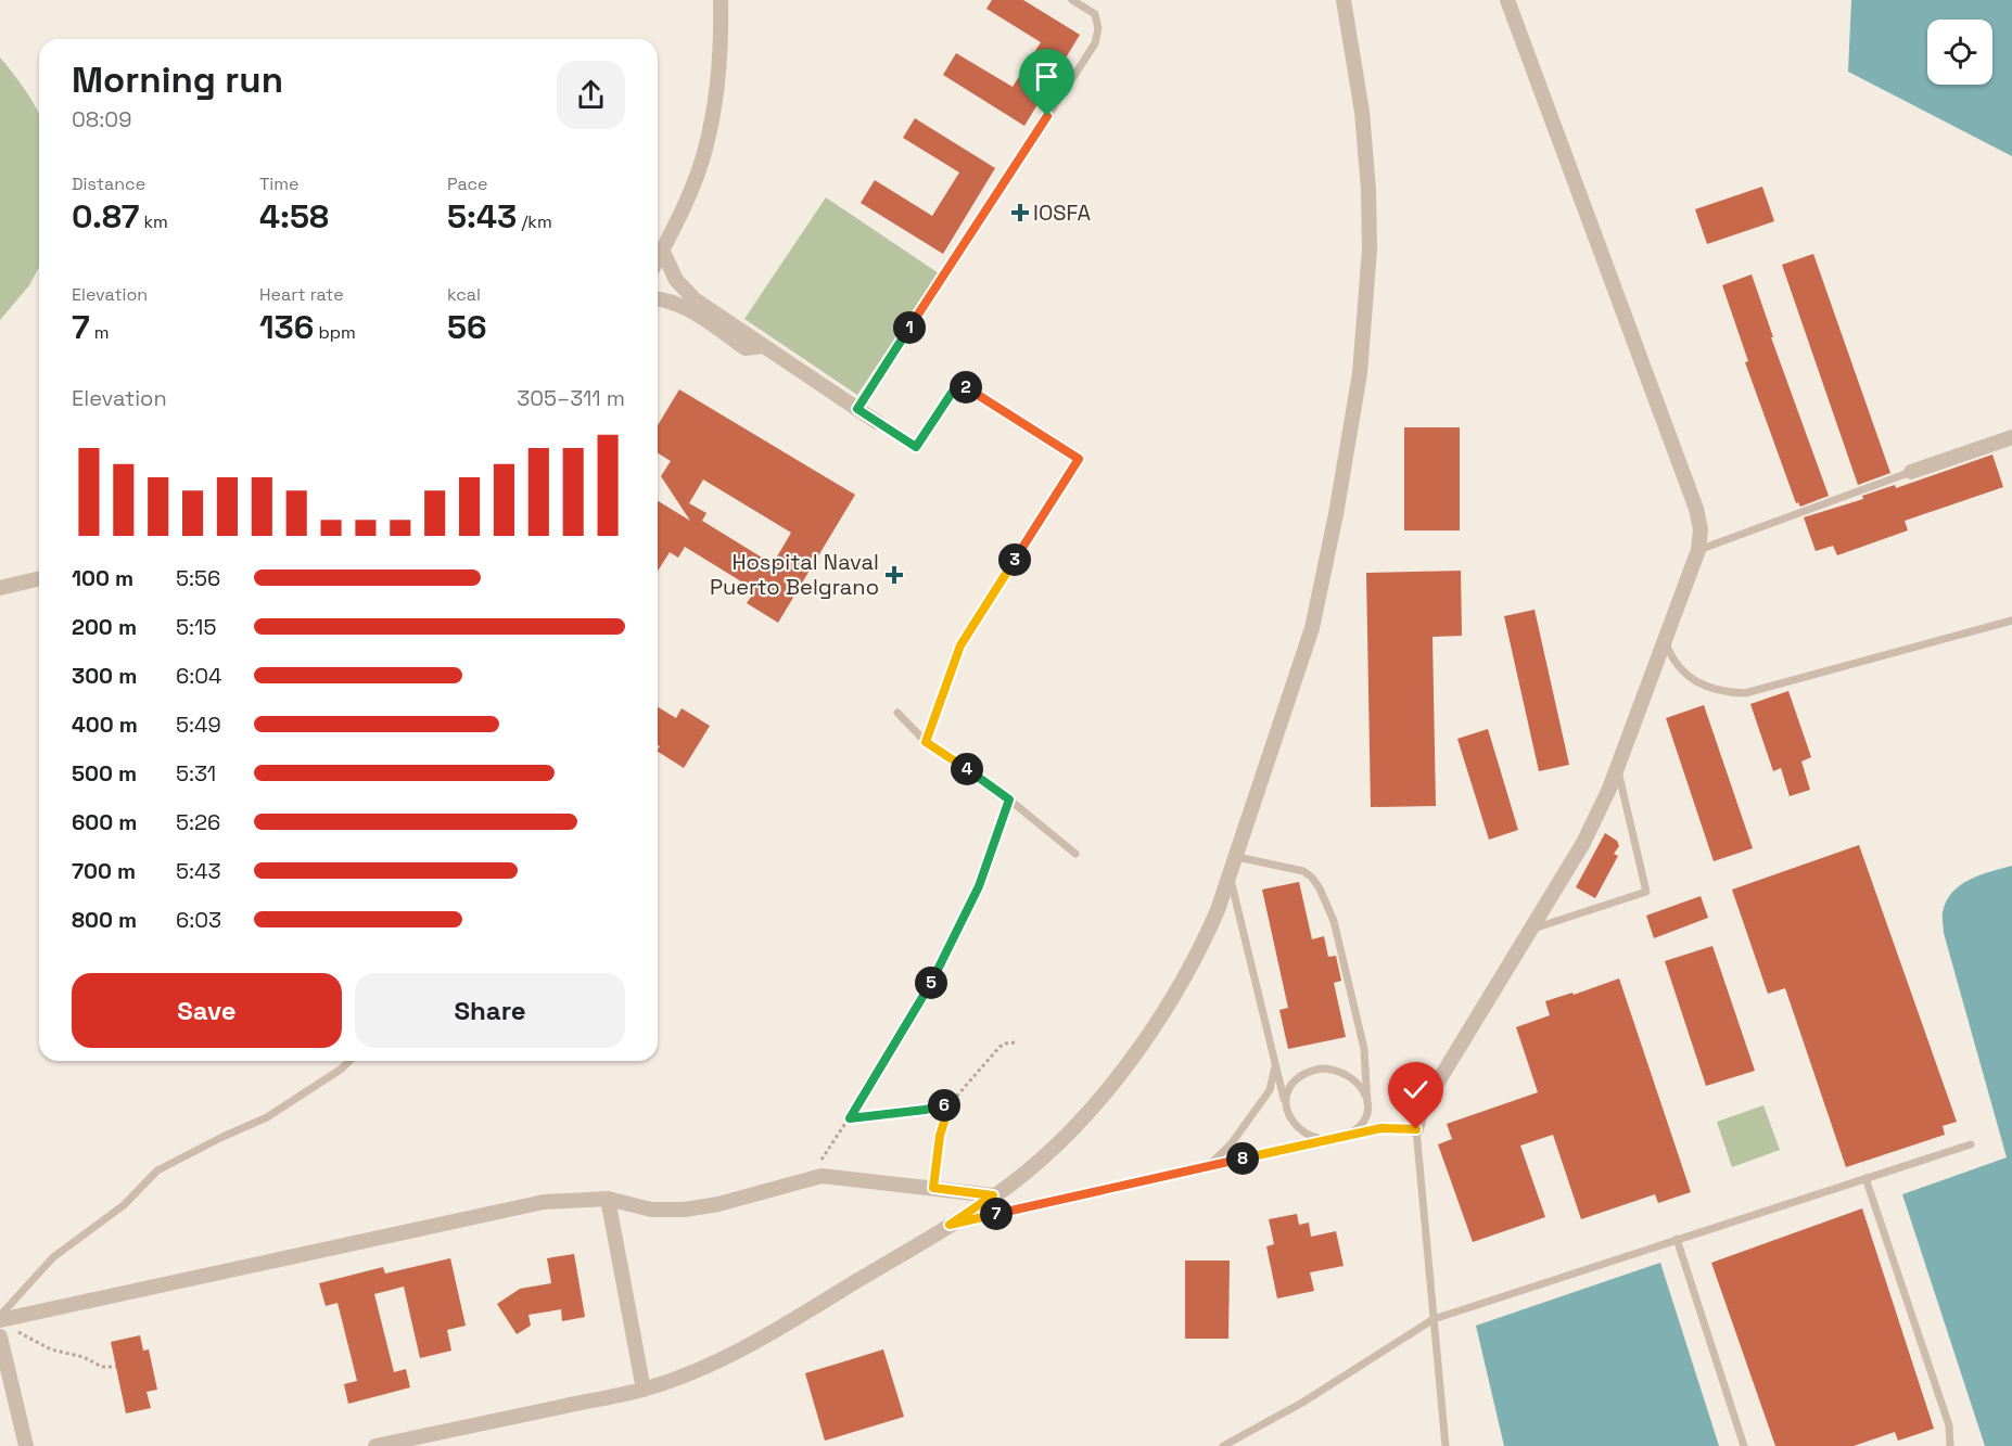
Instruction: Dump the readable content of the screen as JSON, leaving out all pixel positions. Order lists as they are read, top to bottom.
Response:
{
  "places": {
    "health": ["IOSFA", "Hospital Naval Puerto Belgrano"]
  },
  "page": {
    "heading": ["Morning run", "08:09"],
    "stats": [
      ["Distance", "0.87 km"],
      ["Time", "4:58"],
      ["Pace", "5:43 /km"],
      ["Elevation", "7 m"],
      ["Heart rate", "136 bpm"],
      ["kcal", "56"]
    ],
    "pins": [
      "1",
      "2",
      "3",
      "4",
      "5",
      "6",
      "8",
      "7"
    ],
    "chart": ["Elevation", "305–311 m"],
    "list": [
      {
        "name": "100 m",
        "note": "5:56"
      },
      {
        "name": "200 m",
        "note": "5:15"
      },
      {
        "name": "300 m",
        "note": "6:04"
      },
      {
        "name": "400 m",
        "note": "5:49"
      },
      {
        "name": "500 m",
        "note": "5:31"
      },
      {
        "name": "600 m",
        "note": "5:26"
      },
      {
        "name": "700 m",
        "note": "5:43"
      },
      {
        "name": "800 m",
        "note": "6:03"
      }
    ],
    "buttons": ["Save", "Share"]
  }
}
